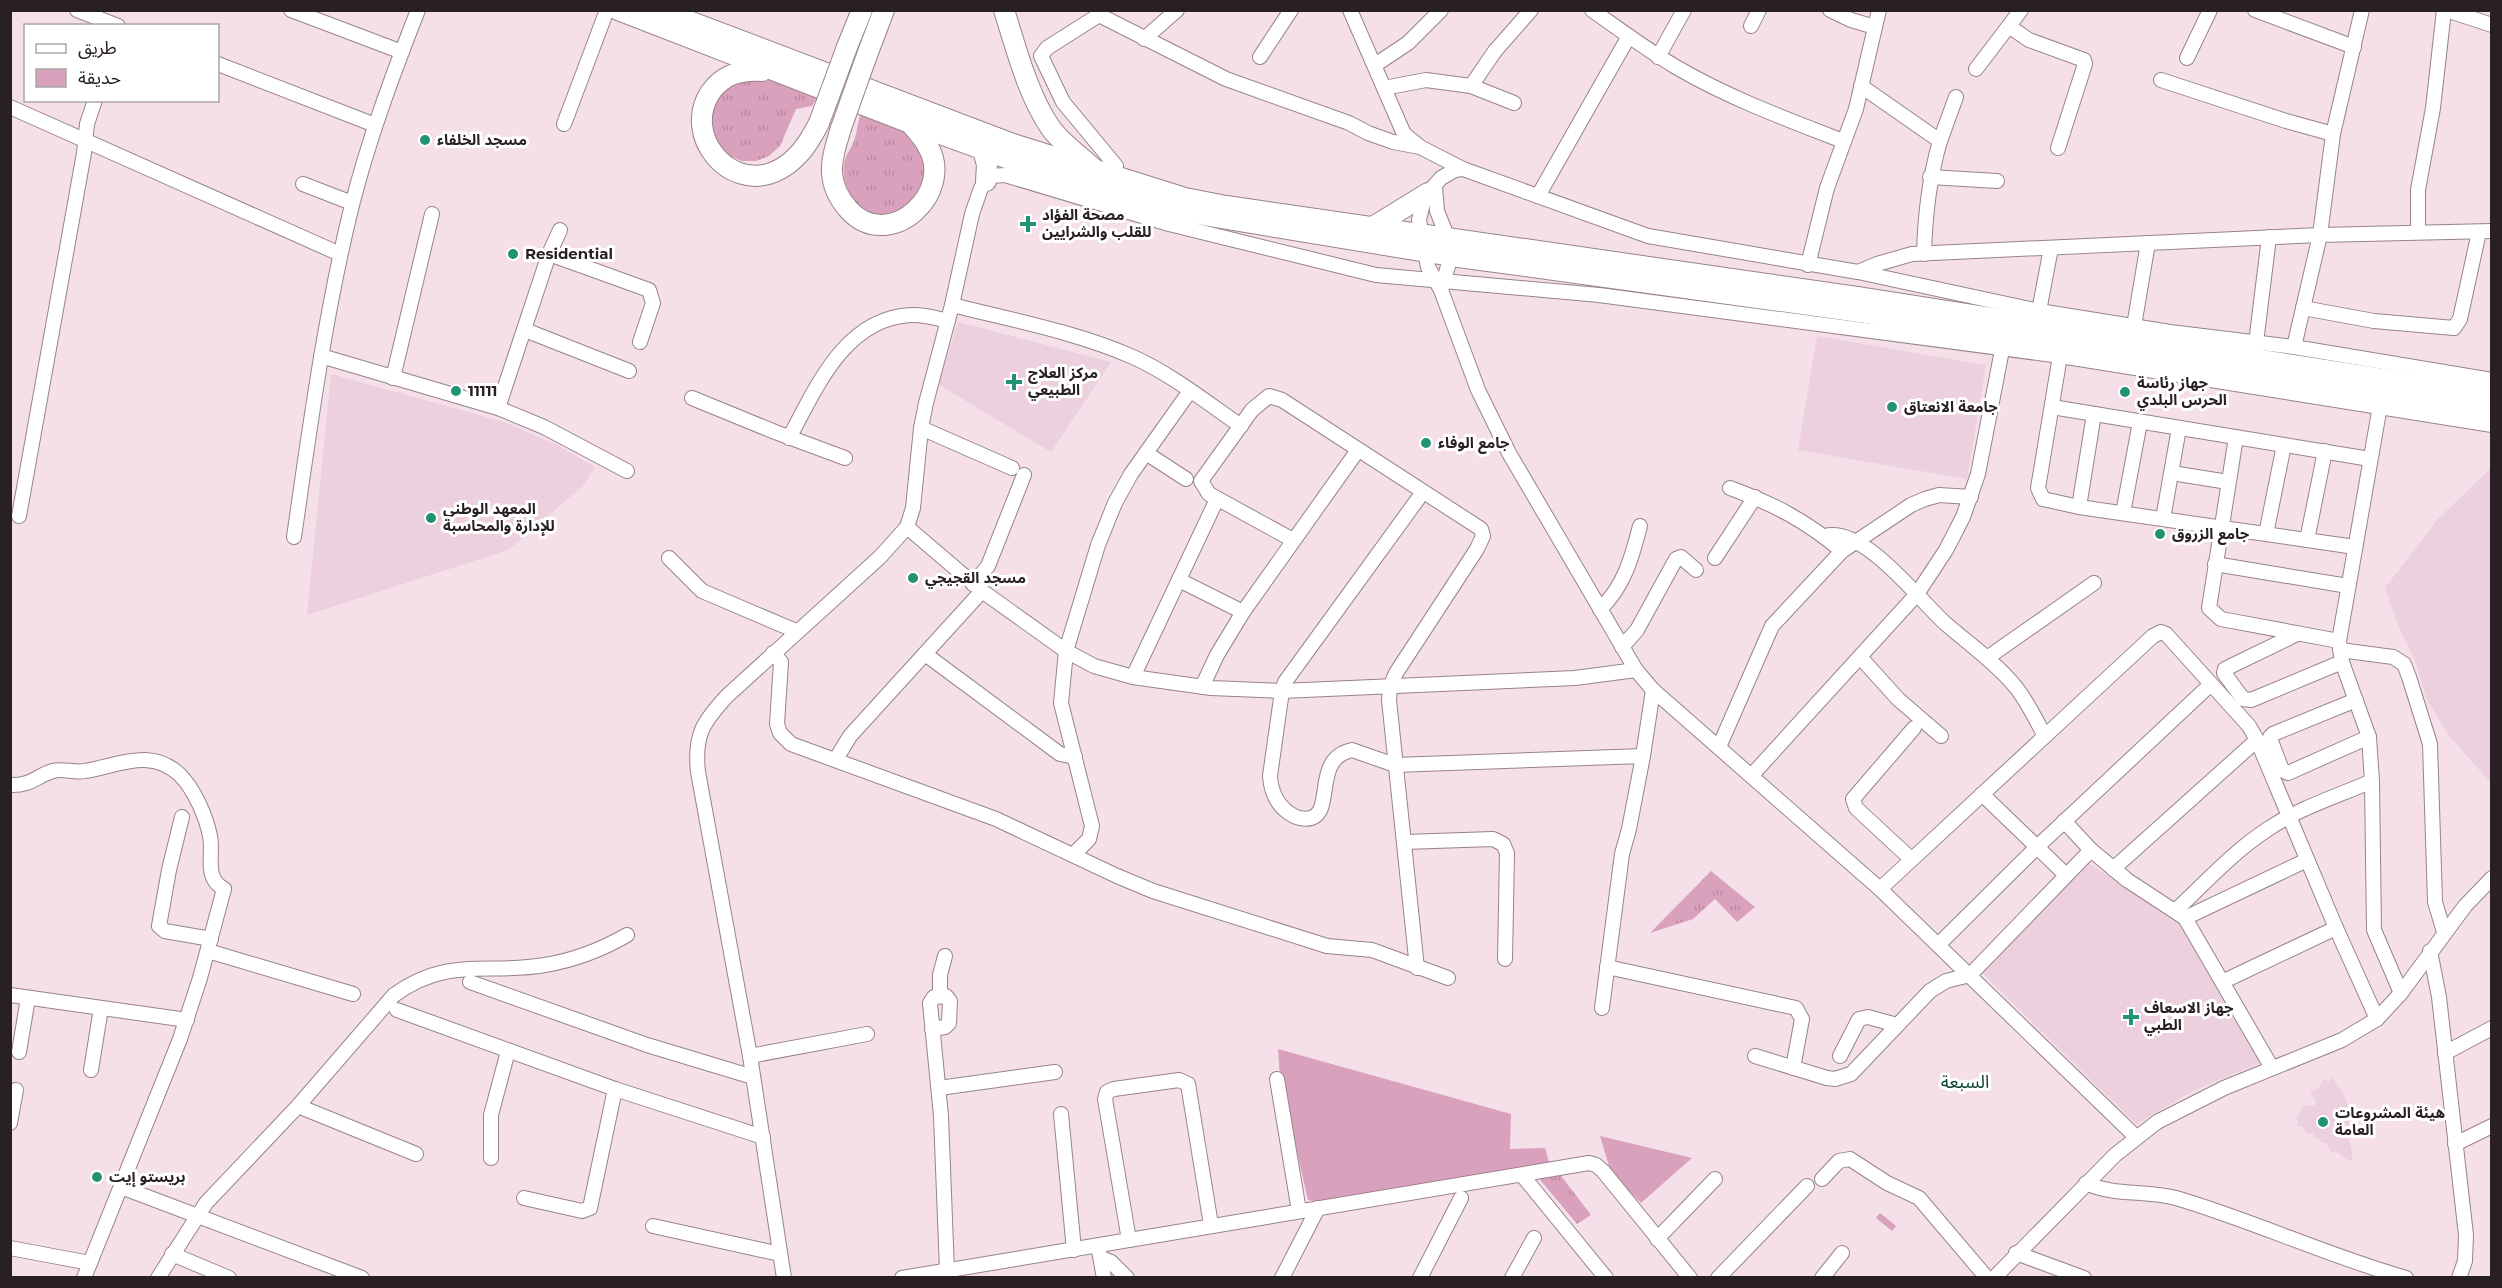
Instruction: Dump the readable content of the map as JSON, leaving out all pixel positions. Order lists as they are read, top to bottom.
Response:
{
  "districts": ["السبعة"],
  "places": {
    "other": [
      "مسجد الخلفاء",
      "Residential",
      "11111",
      "جهاز رئاسة الحرس البلدي",
      "جامعة الانعتاق",
      "جامع الوفاء",
      "المعهد الوطني للإدارة والمحاسبة",
      "جامع الزروق",
      "مسجد القجيجي",
      "هيئة المشروعات العامة",
      "بريستو إيت"
    ],
    "health": ["مصحة الفؤاد للقلب والشرايين", "مركز العلاج الطبيعي", "جهاز الاسعاف الطبي"]
  },
  "legend": ["طريق", "حديقة"]
}
